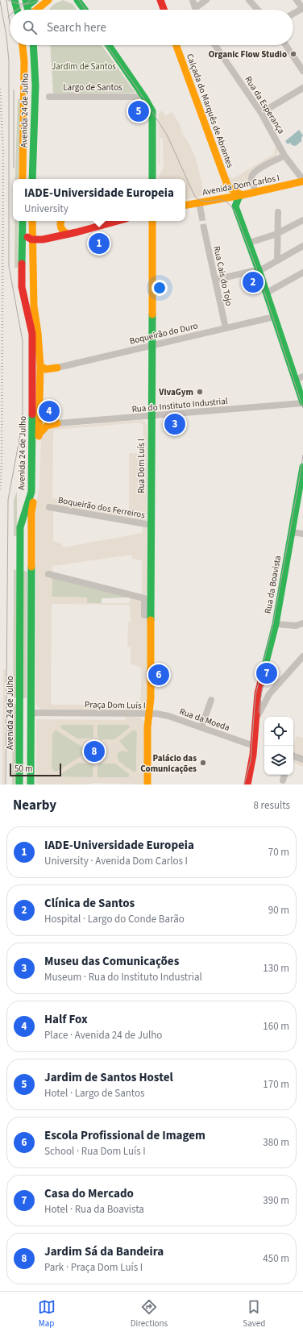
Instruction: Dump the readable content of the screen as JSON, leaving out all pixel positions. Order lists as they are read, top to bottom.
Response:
{
  "streets": {
    "main road": [
      "Largo de Santos",
      "Avenida 24 de Julho",
      "Calçada do Marquês de Abrantes",
      "Avenida Dom Carlos I",
      "Rua Dom Luís I",
      "Rua da Boavista",
      "Praça Dom Luís I"
    ],
    "street": [
      "Rua da Esperança",
      "Rua Cais do Tojo",
      "Boqueirão do Duro",
      "Rua do Instituto Industrial",
      "Boqueirão dos Ferreiros",
      "Rua da Moeda"
    ]
  },
  "crossings": [
    ["Rua da Esperança", "Avenida Dom Carlos I"],
    ["Avenida 24 de Julho", "Praça Dom Luís I"],
    ["Calçada do Marquês de Abrantes", "Avenida Dom Carlos I"],
    ["Rua Cais do Tojo", "Boqueirão do Duro"],
    ["Boqueirão do Duro", "Rua Dom Luís I"],
    ["Rua do Instituto Industrial", "Rua Dom Luís I"],
    ["Rua Dom Luís I", "Boqueirão dos Ferreiros"],
    ["Rua Dom Luís I", "Praça Dom Luís I"],
    ["Rua Dom Luís I", "Rua da Moeda"],
    ["Rua da Boavista", "Rua da Moeda"],
    ["Praça Dom Luís I", "Rua da Moeda"]
  ],
  "parks": ["Jardim de Santos"],
  "places": ["Organic Flow Studio", "VivaGym", "Palácio das Comunicações"],
  "scale_bar": "50 m",
  "page": {
    "search": "Search here",
    "pins": [
      "5",
      "1",
      "2",
      "4",
      "3",
      "7",
      "6",
      "8"
    ],
    "popup": ["IADE-Universidade Europeia", "University"],
    "scale": "50 m",
    "heading": ["Nearby", "8 results"],
    "list": [
      {
        "mark": "1",
        "name": "IADE-Universidade Europeia",
        "note": "University · Avenida Dom Carlos I",
        "value": "70 m"
      },
      {
        "mark": "2",
        "name": "Clínica de Santos",
        "note": "Hospital · Largo do Conde Barão",
        "value": "90 m"
      },
      {
        "mark": "3",
        "name": "Museu das Comunicações",
        "note": "Museum · Rua do Instituto Industrial",
        "value": "130 m"
      },
      {
        "mark": "4",
        "name": "Half Fox",
        "note": "Place · Avenida 24 de Julho",
        "value": "160 m"
      },
      {
        "mark": "5",
        "name": "Jardim de Santos Hostel",
        "note": "Hotel · Largo de Santos",
        "value": "170 m"
      },
      {
        "mark": "6",
        "name": "Escola Profissional de Imagem",
        "note": "School · Rua Dom Luís I",
        "value": "380 m"
      },
      {
        "mark": "7",
        "name": "Casa do Mercado",
        "note": "Hotel · Rua da Boavista",
        "value": "390 m"
      },
      {
        "mark": "8",
        "name": "Jardim Sá da Bandeira",
        "note": "Park · Praça Dom Luís I",
        "value": "450 m"
      }
    ],
    "nav": ["Map", "Directions", "Saved"]
  }
}
